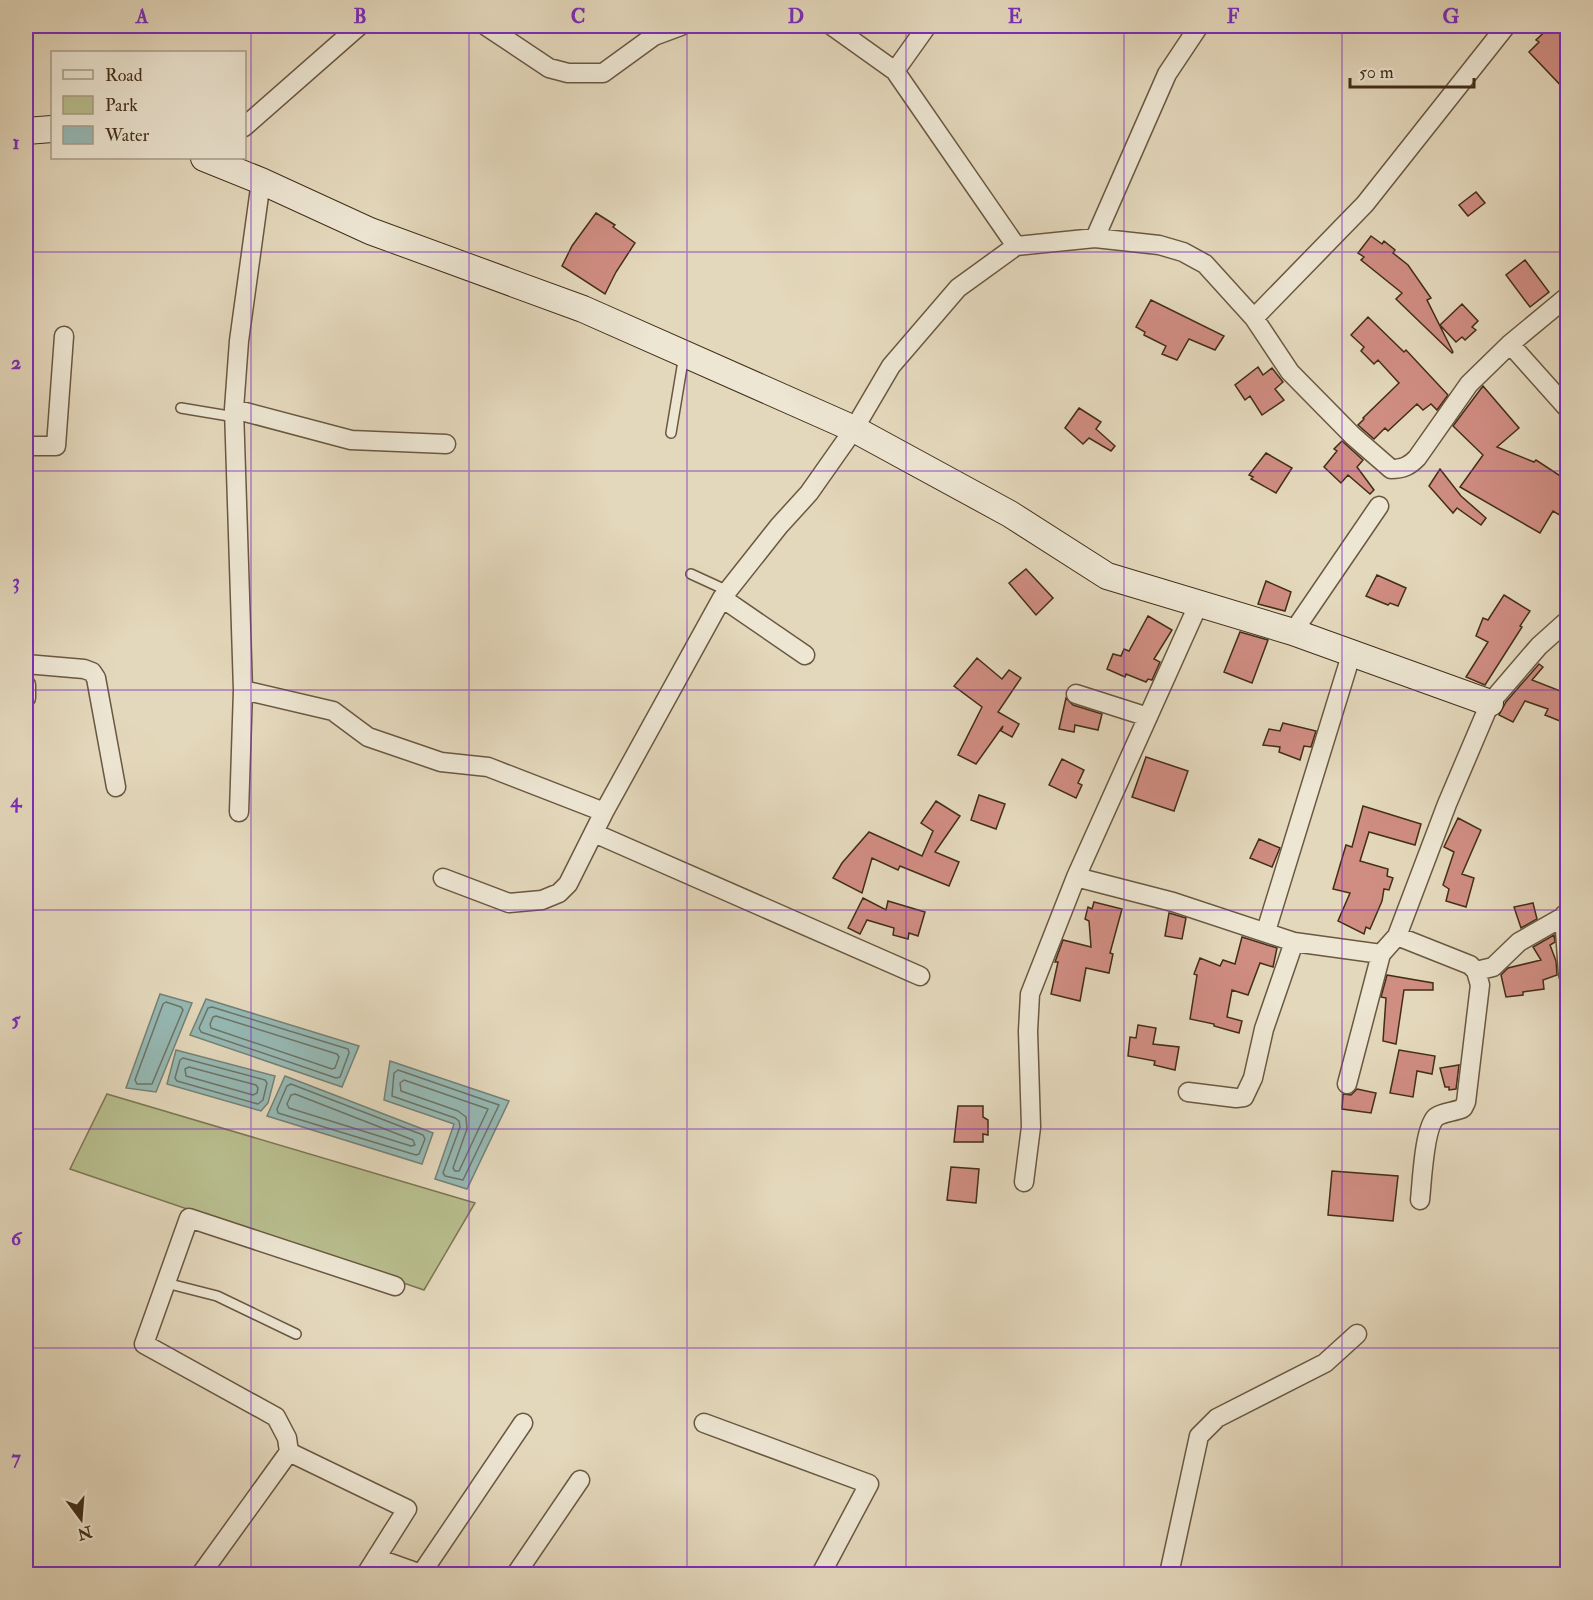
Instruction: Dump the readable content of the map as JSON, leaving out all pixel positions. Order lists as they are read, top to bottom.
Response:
{
  "legend": ["Road", "Park", "Water"],
  "scale_bar": "50 m",
  "north": "bottom",
  "grid": {
    "columns": [
      "A",
      "B",
      "C",
      "D",
      "E",
      "F",
      "G"
    ],
    "rows": [
      "1",
      "2",
      "3",
      "4",
      "5",
      "6",
      "7"
    ]
  }
}
